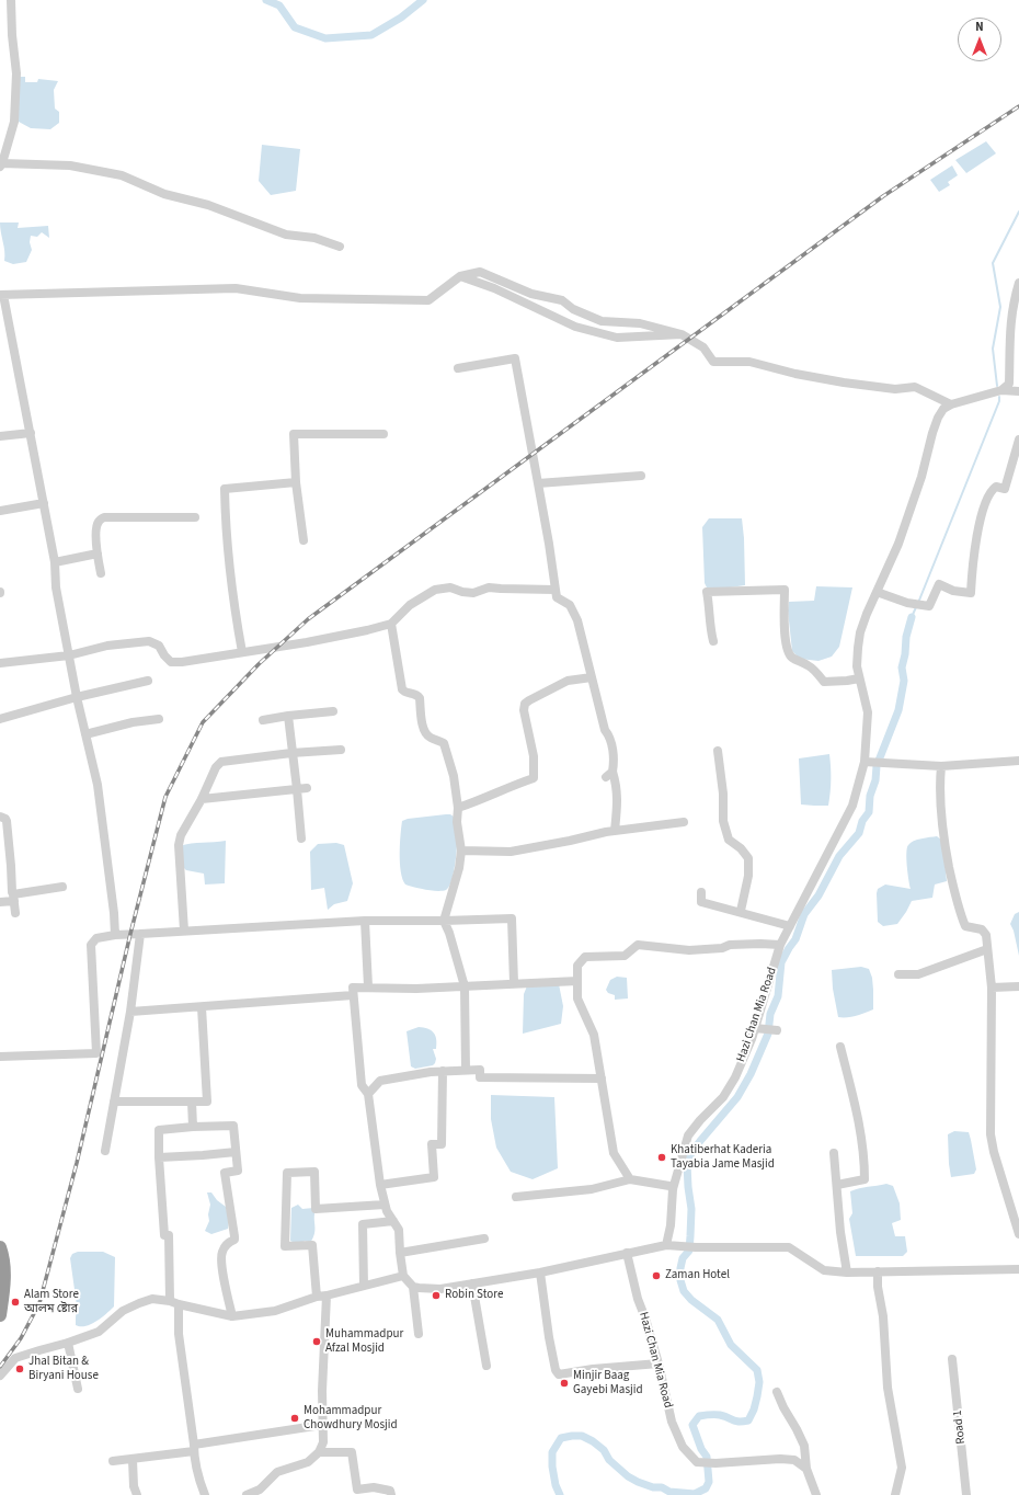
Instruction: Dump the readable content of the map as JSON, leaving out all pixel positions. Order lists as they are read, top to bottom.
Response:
{
  "streets": {
    "street": ["Hazi Chan Mia Road", "Road 1"]
  },
  "places": [
    "Khatiberhat Kaderia Tayabia Jame Masjid",
    "Zaman Hotel",
    "Robin Store",
    "Alam Store আলম ষ্টোর",
    "Muhammadpur Afzal Mosjid",
    "Jhal Bitan & Biryani House",
    "Minjir Baag Gayebi Masjid",
    "Mohammadpur Chowdhury Mosjid"
  ],
  "north": "top"
}
